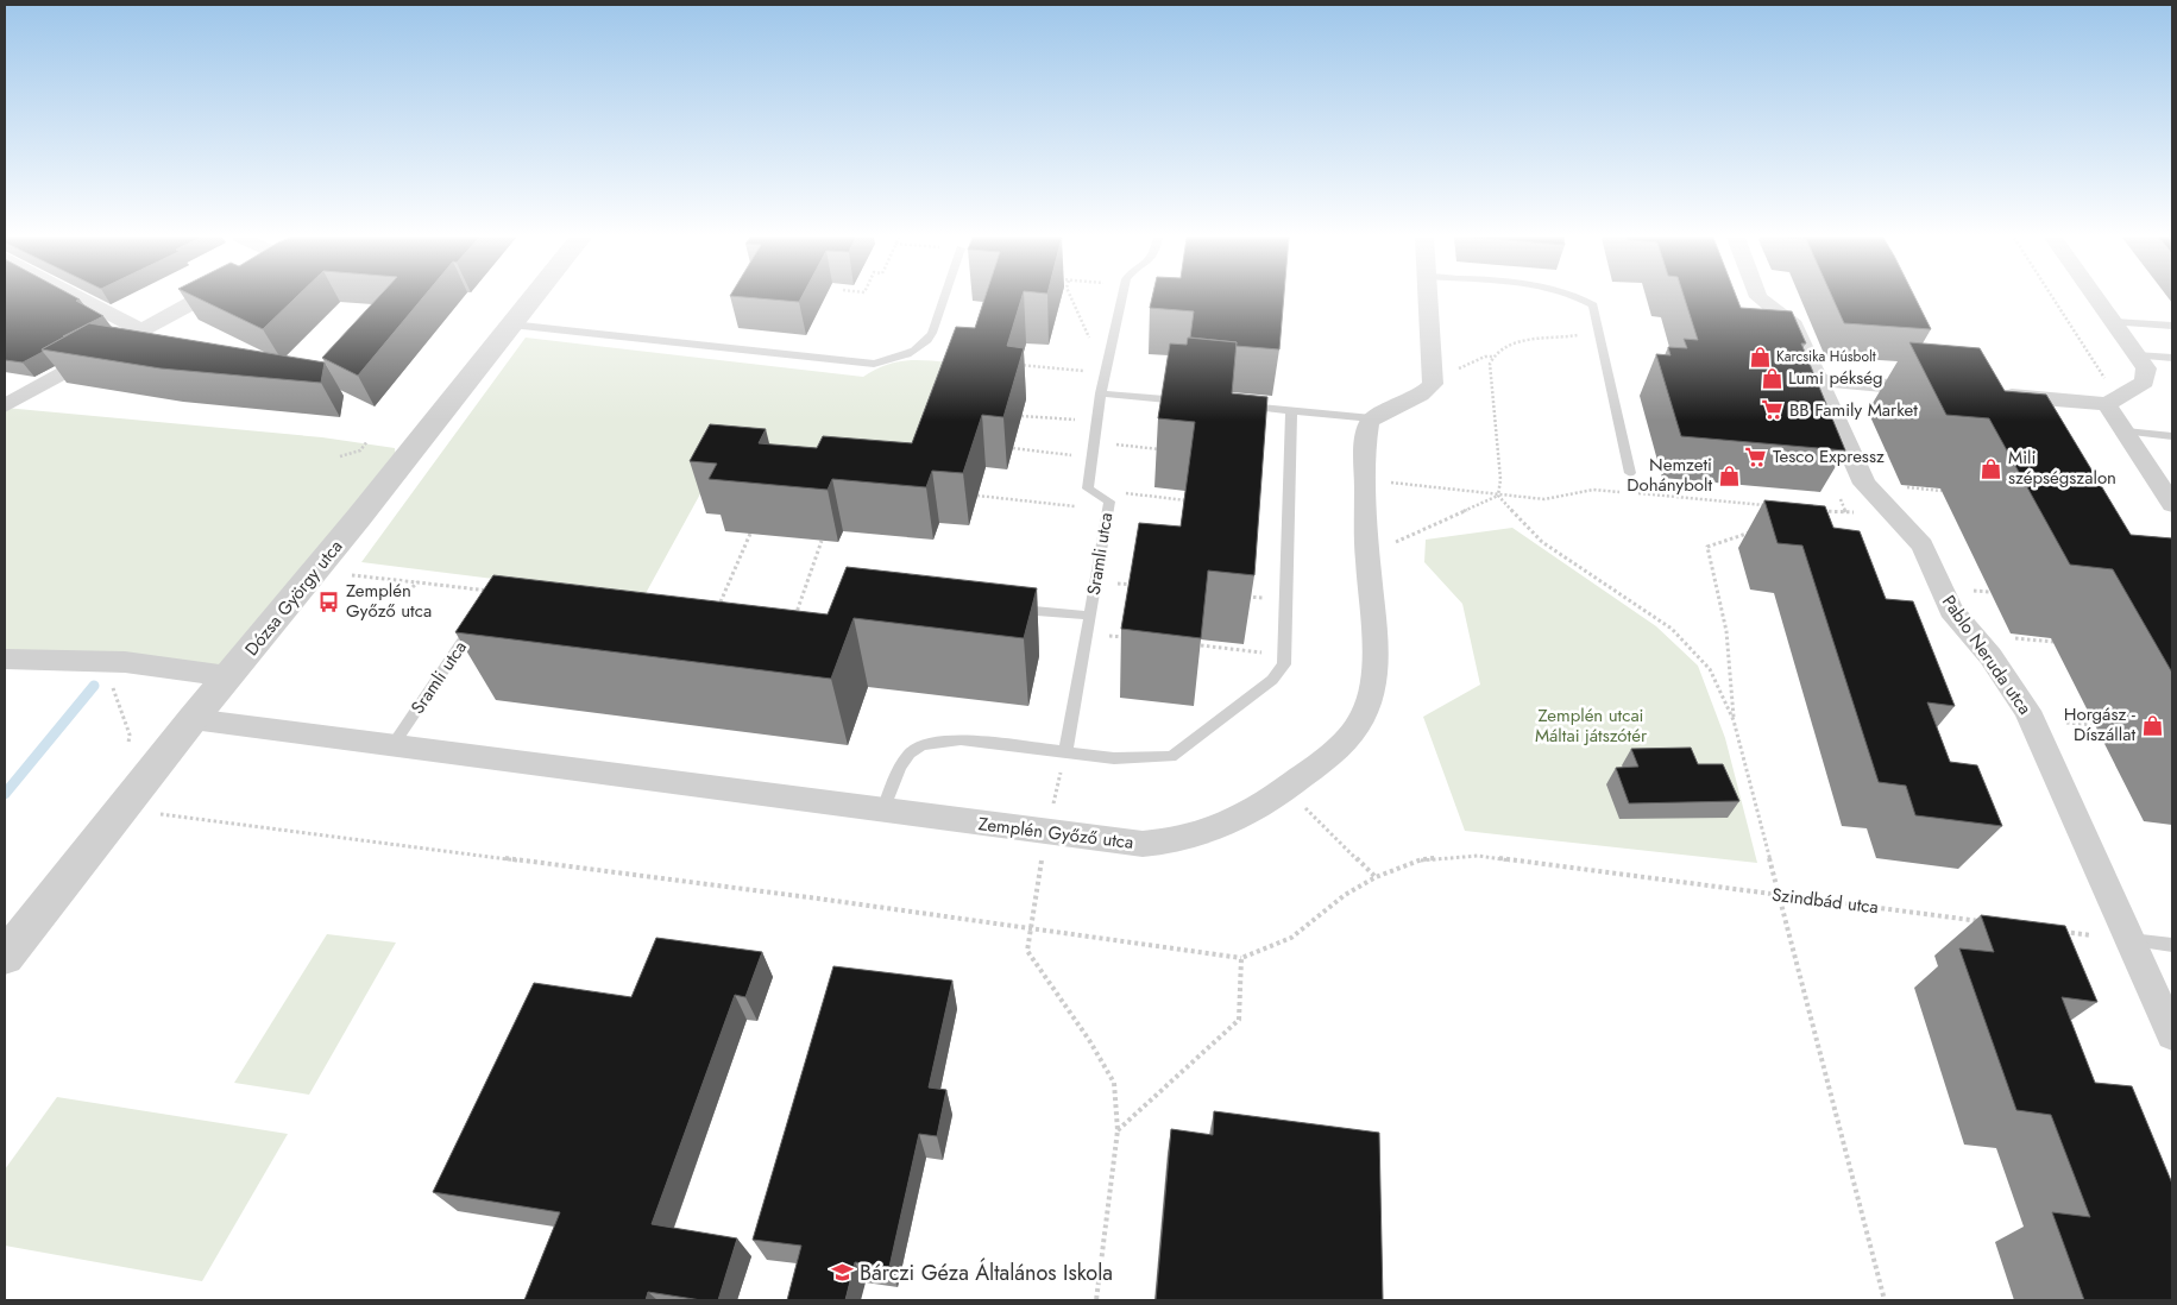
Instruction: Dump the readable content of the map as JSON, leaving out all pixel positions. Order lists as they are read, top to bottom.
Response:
{
  "streets": {
    "street": ["Dózsa György utca", "Pablo Neruda utca", "Zemplén Győző utca"],
    "lane": ["Sramli utca"],
    "path": ["Szindbád utca"]
  },
  "crossings": [
    ["Sramli utca", "Zemplén Győző utca"],
    ["Dózsa György utca", "Zemplén Győző utca"]
  ],
  "parks": ["Zemplén utcai Máltai játszótér"],
  "places": {
    "shop": [
      "Karcsika Húsbolt",
      "Lumi pékség",
      "Mili szépségszalon",
      "Nemzeti Dohánybolt",
      "Horgász - Díszállat"
    ],
    "supermarket": ["BB Family Market", "Tesco Expressz"],
    "bus stop": ["Zemplén Győző utca"],
    "school or university": ["Bárczi Géza Általános Iskola"]
  }
}
